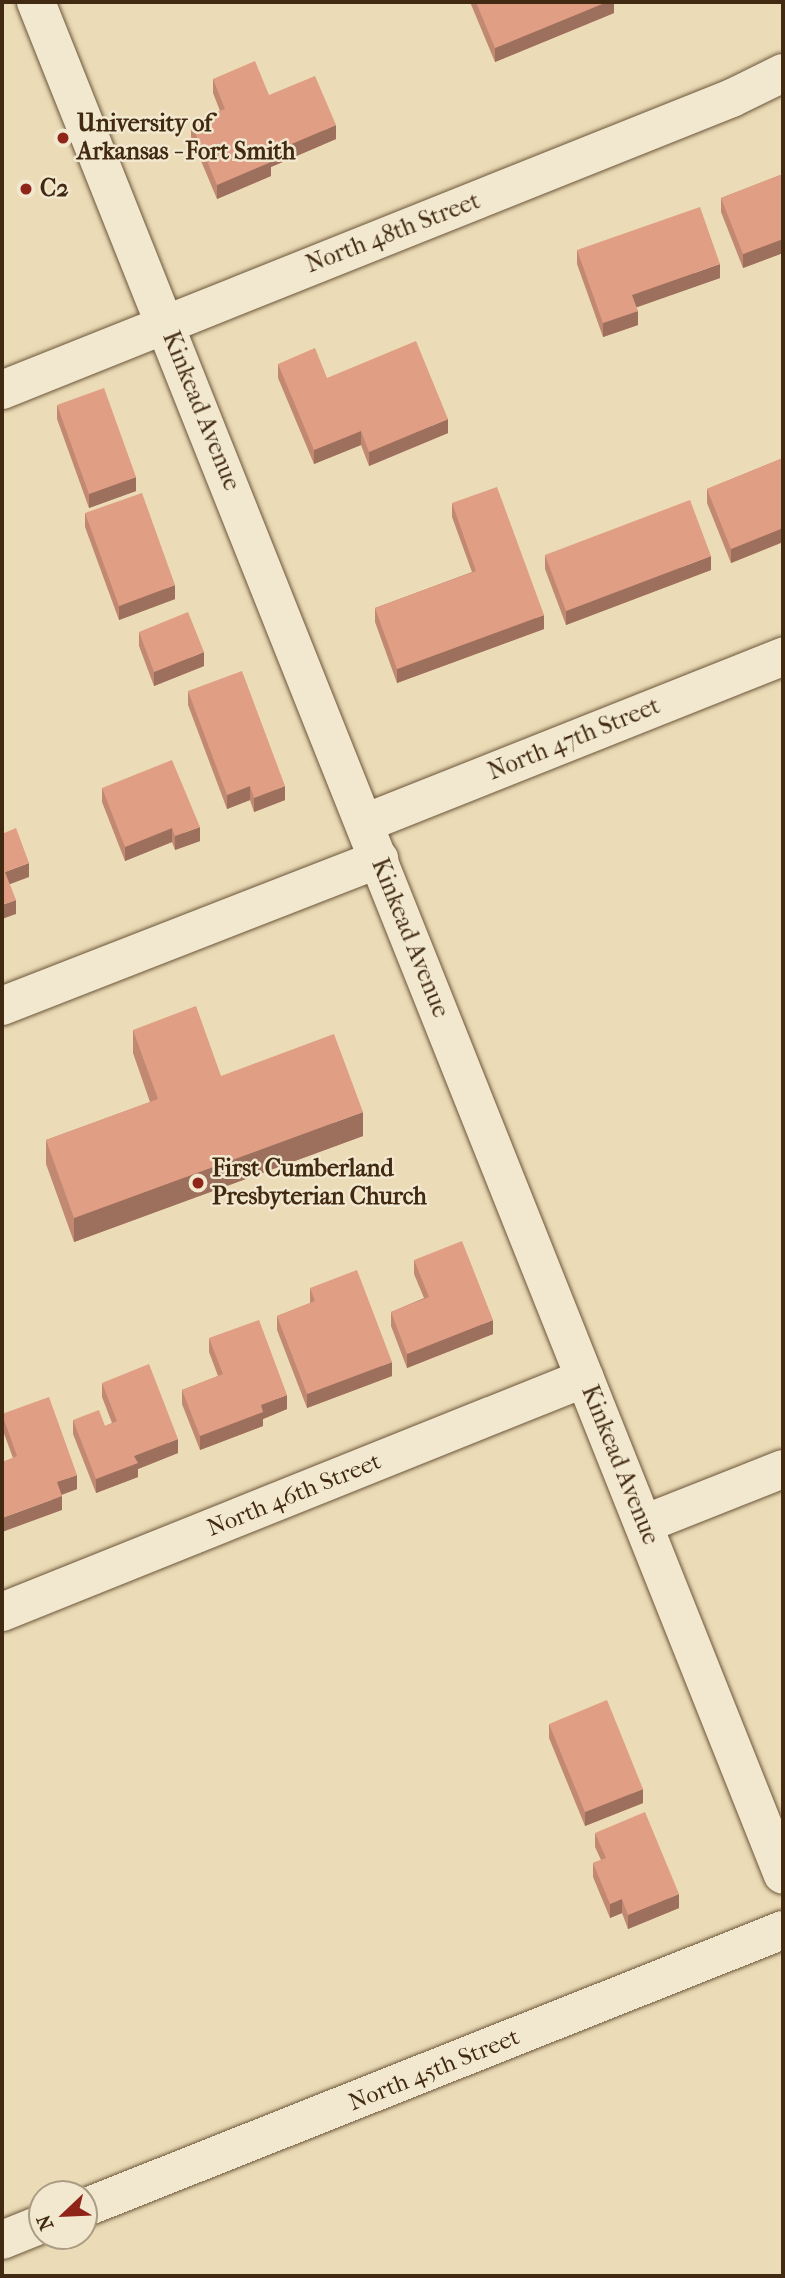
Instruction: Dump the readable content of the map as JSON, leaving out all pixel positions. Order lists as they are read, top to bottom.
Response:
{
  "streets": {
    "street": [
      "North 48th Street",
      "Kinkead Avenue",
      "North 47th Street",
      "North 46th Street",
      "North 45th Street"
    ]
  },
  "crossings": [
    ["North 48th Street", "Kinkead Avenue"],
    ["Kinkead Avenue", "North 47th Street"],
    ["Kinkead Avenue", "North 46th Street"]
  ],
  "places": ["University of Arkansas - Fort Smith", "C2", "First Cumberland Presbyterian Church"],
  "north": "bottom left"
}
